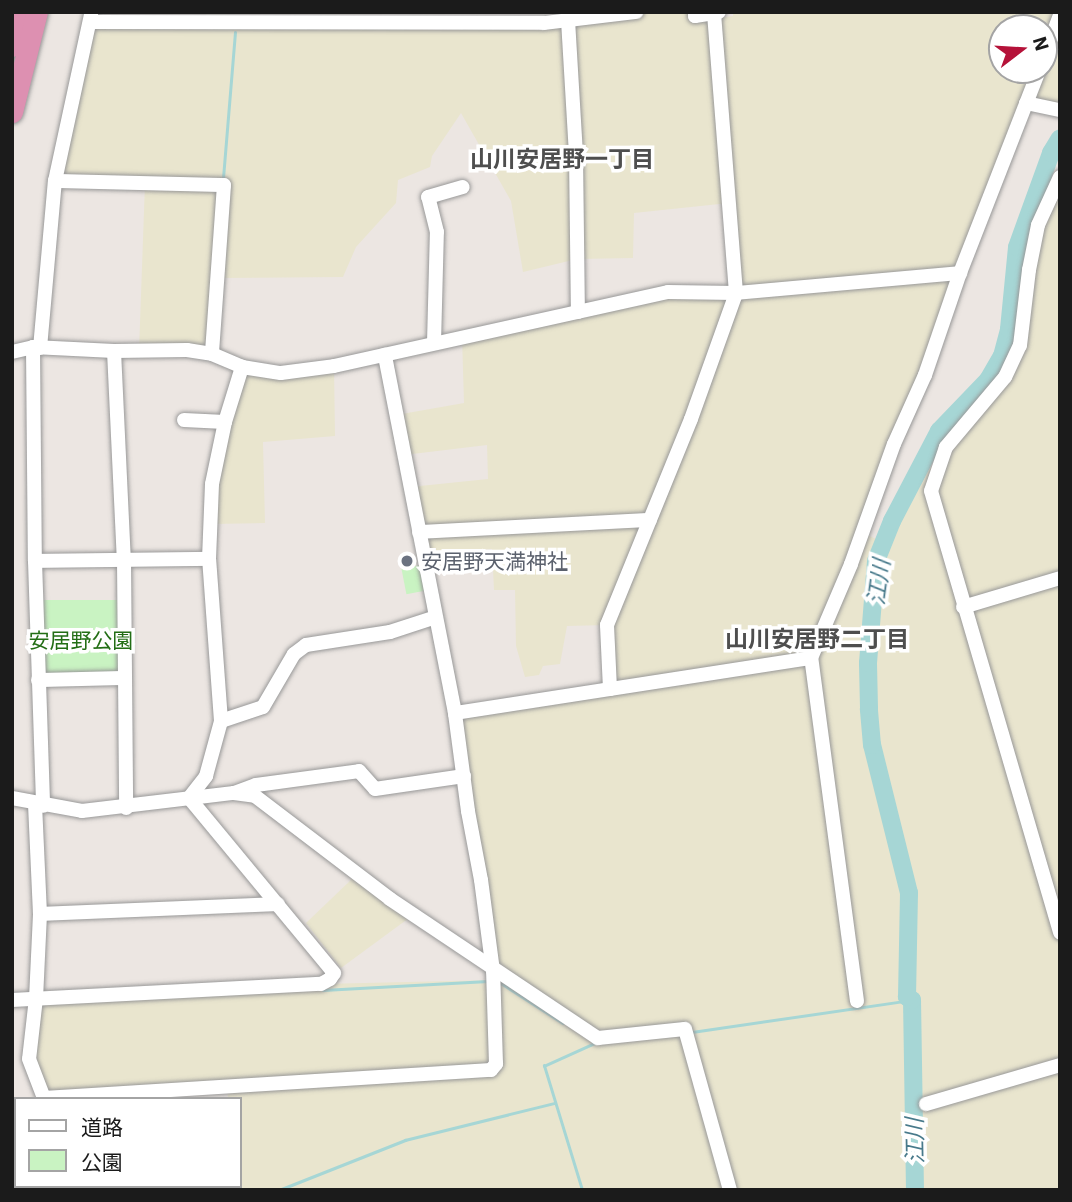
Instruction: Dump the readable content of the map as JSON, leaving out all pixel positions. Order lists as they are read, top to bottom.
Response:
{
  "districts": ["山川安居野一丁目", "山川安居野二丁目"],
  "water": ["江川"],
  "parks": ["安居野公園"],
  "places": ["安居野天満神社"],
  "legend": ["道路", "公園"],
  "north": "right"
}
